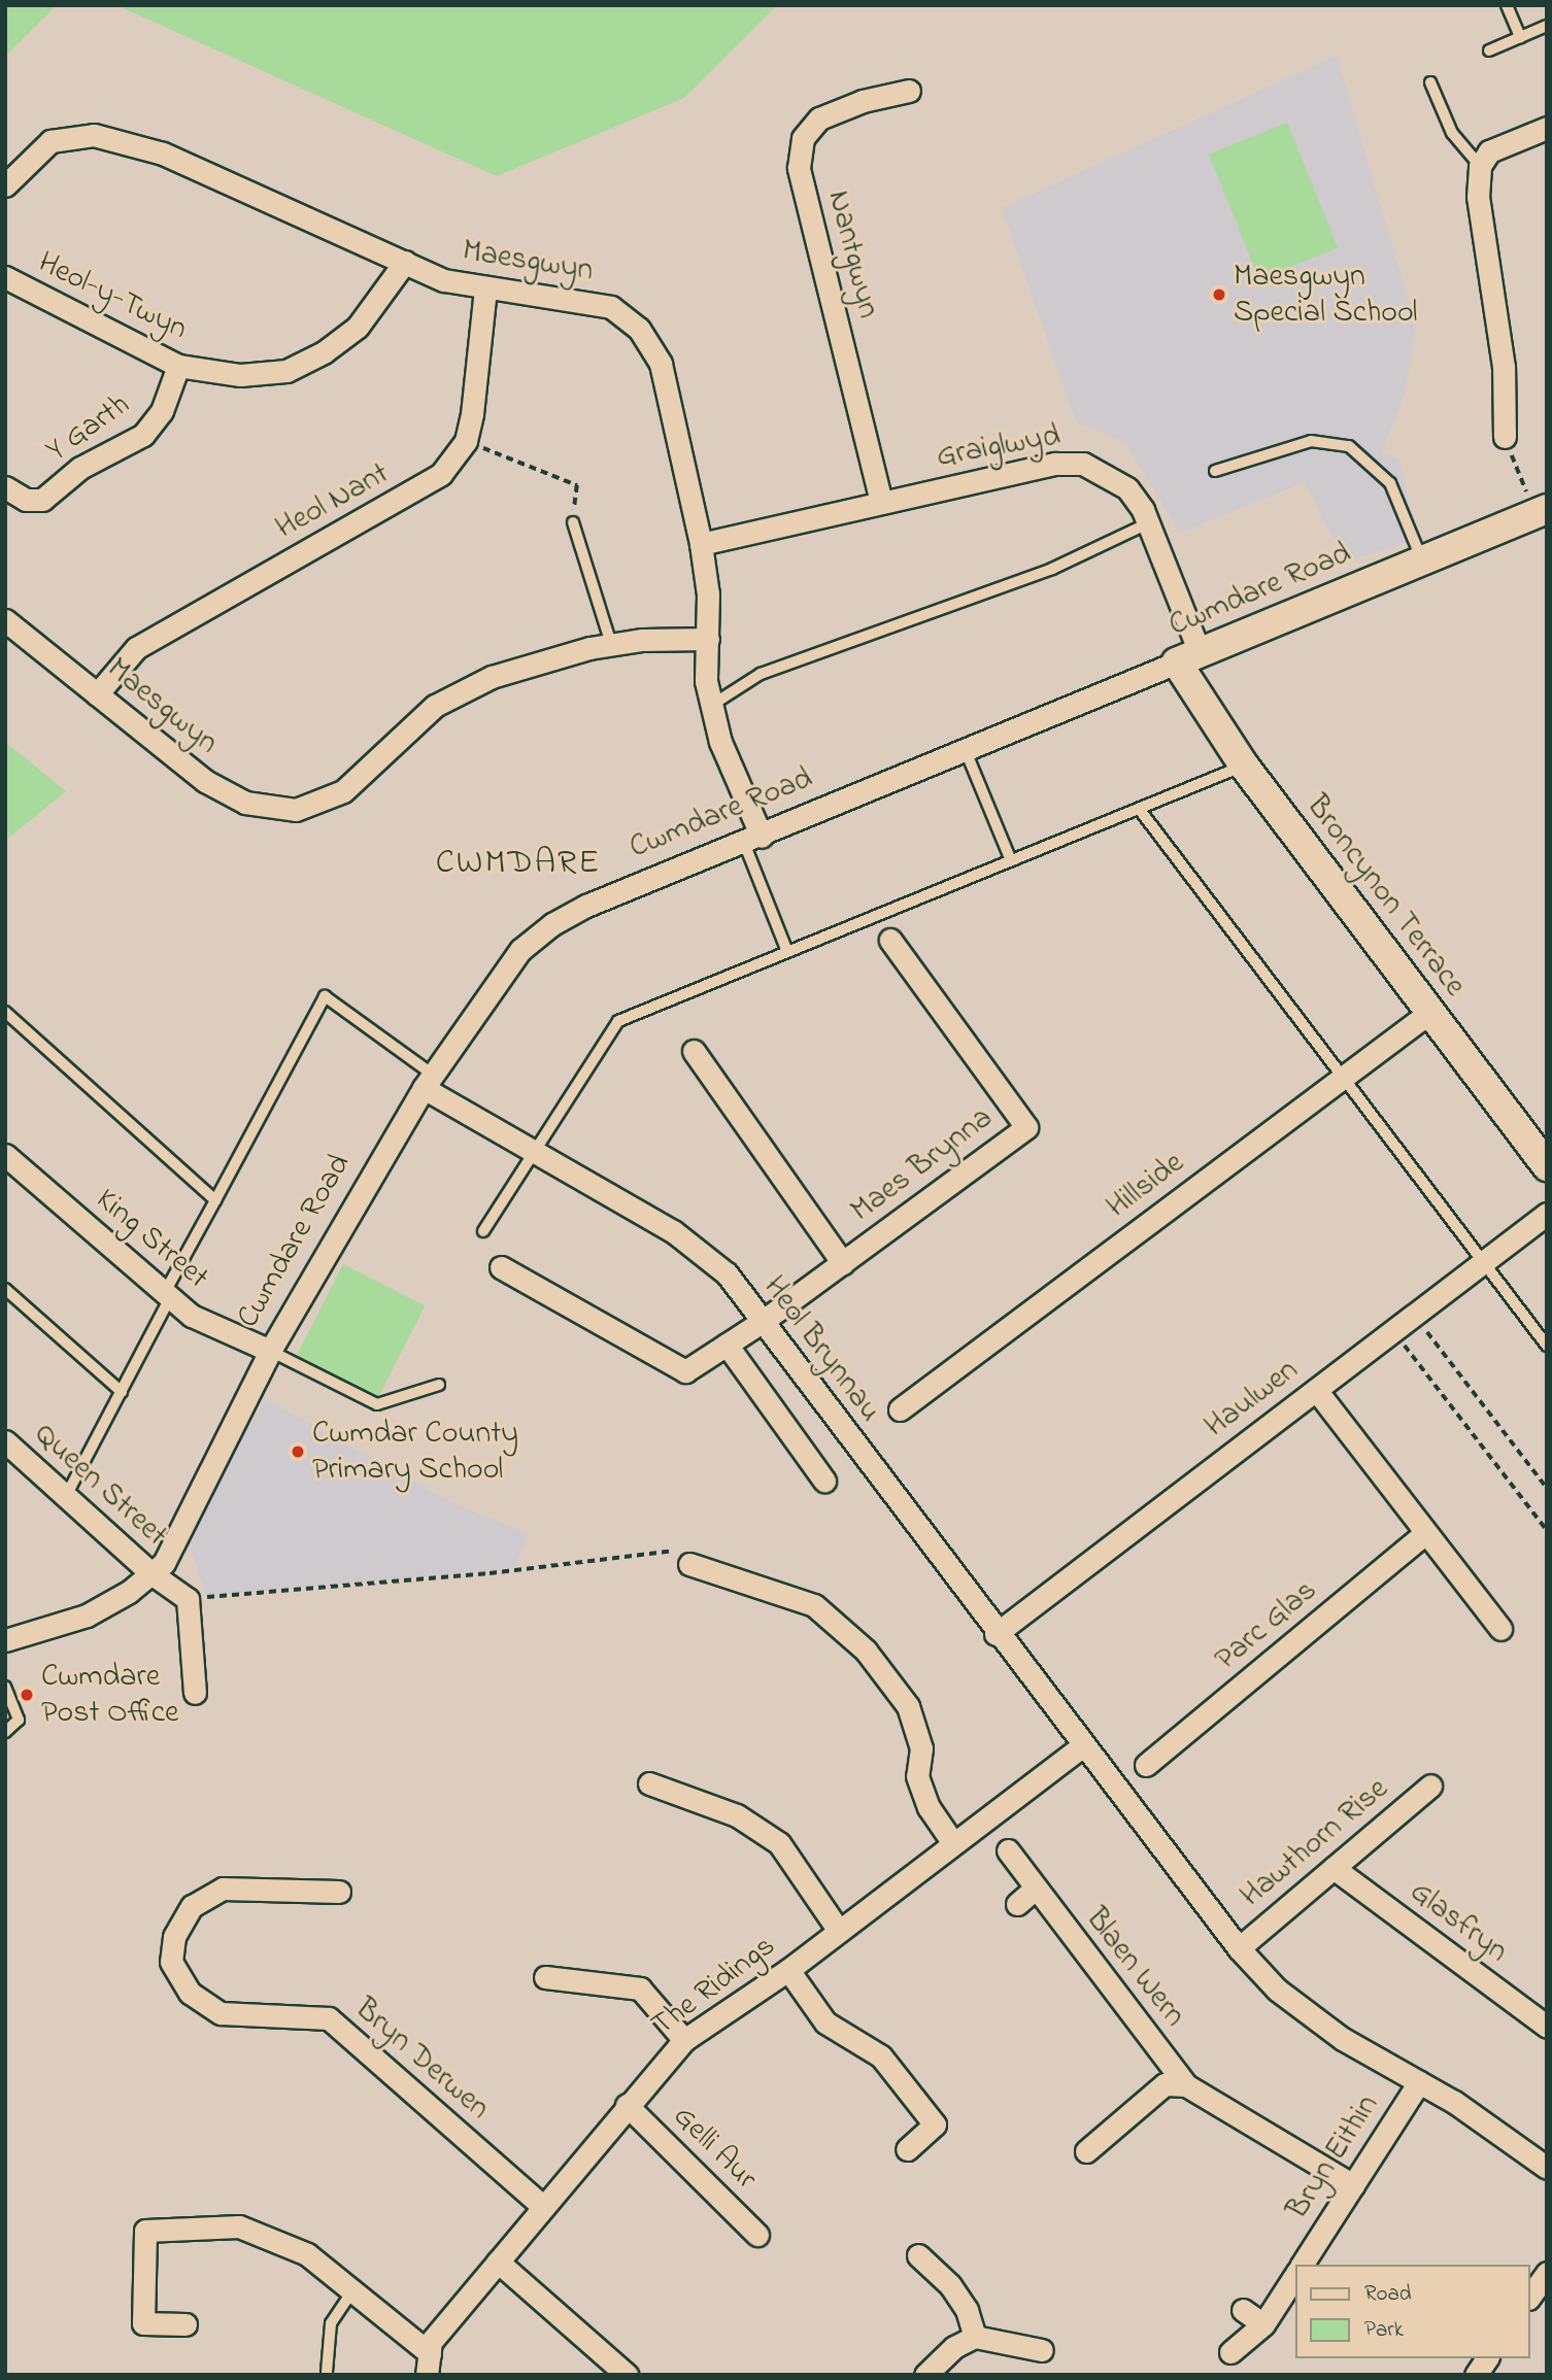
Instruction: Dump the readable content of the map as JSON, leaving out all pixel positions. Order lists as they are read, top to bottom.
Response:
{
  "streets": {
    "street": [
      "Nantgwyn",
      "Maesgwyn",
      "Heol-y-Twyn",
      "Y Garth",
      "Graiglwyd",
      "Heol Nant",
      "Cwmdare Road",
      "Broncynon Terrace",
      "Maes Brynna",
      "Hillside",
      "King Street",
      "Heol Brynnau",
      "Haulwen",
      "Queen Street",
      "Parc Glas",
      "Hawthorn Rise",
      "Glasfryn",
      "Blaen Wern",
      "The Ridings",
      "Bryn Derwen",
      "Gelli Aur",
      "Bryn Eithin"
    ]
  },
  "crossings": [
    ["Nantgwyn", "Graiglwyd"],
    ["Maesgwyn", "Heol-y-Twyn"],
    ["Maesgwyn", "Graiglwyd"],
    ["Maesgwyn", "Heol Nant"],
    ["Maesgwyn", "Cwmdare Road"],
    ["Heol-y-Twyn", "Y Garth"],
    ["Graiglwyd", "Cwmdare Road"],
    ["Graiglwyd", "Broncynon Terrace"],
    ["Cwmdare Road", "Broncynon Terrace"],
    ["Cwmdare Road", "King Street"],
    ["Cwmdare Road", "Heol Brynnau"],
    ["Cwmdare Road", "Queen Street"],
    ["Broncynon Terrace", "Hillside"],
    ["Heol Brynnau", "Haulwen"],
    ["Heol Brynnau", "Hawthorn Rise"],
    ["Heol Brynnau", "The Ridings"],
    ["Heol Brynnau", "Bryn Eithin"],
    ["Hawthorn Rise", "Glasfryn"],
    ["Blaen Wern", "Bryn Eithin"],
    ["The Ridings", "Bryn Derwen"],
    ["The Ridings", "Gelli Aur"]
  ],
  "districts": ["CWMDARE"],
  "places": ["Maesgwyn Special School", "Cwmdar County Primary School", "Cwmdare Post Office"],
  "legend": ["Road", "Park"]
}
